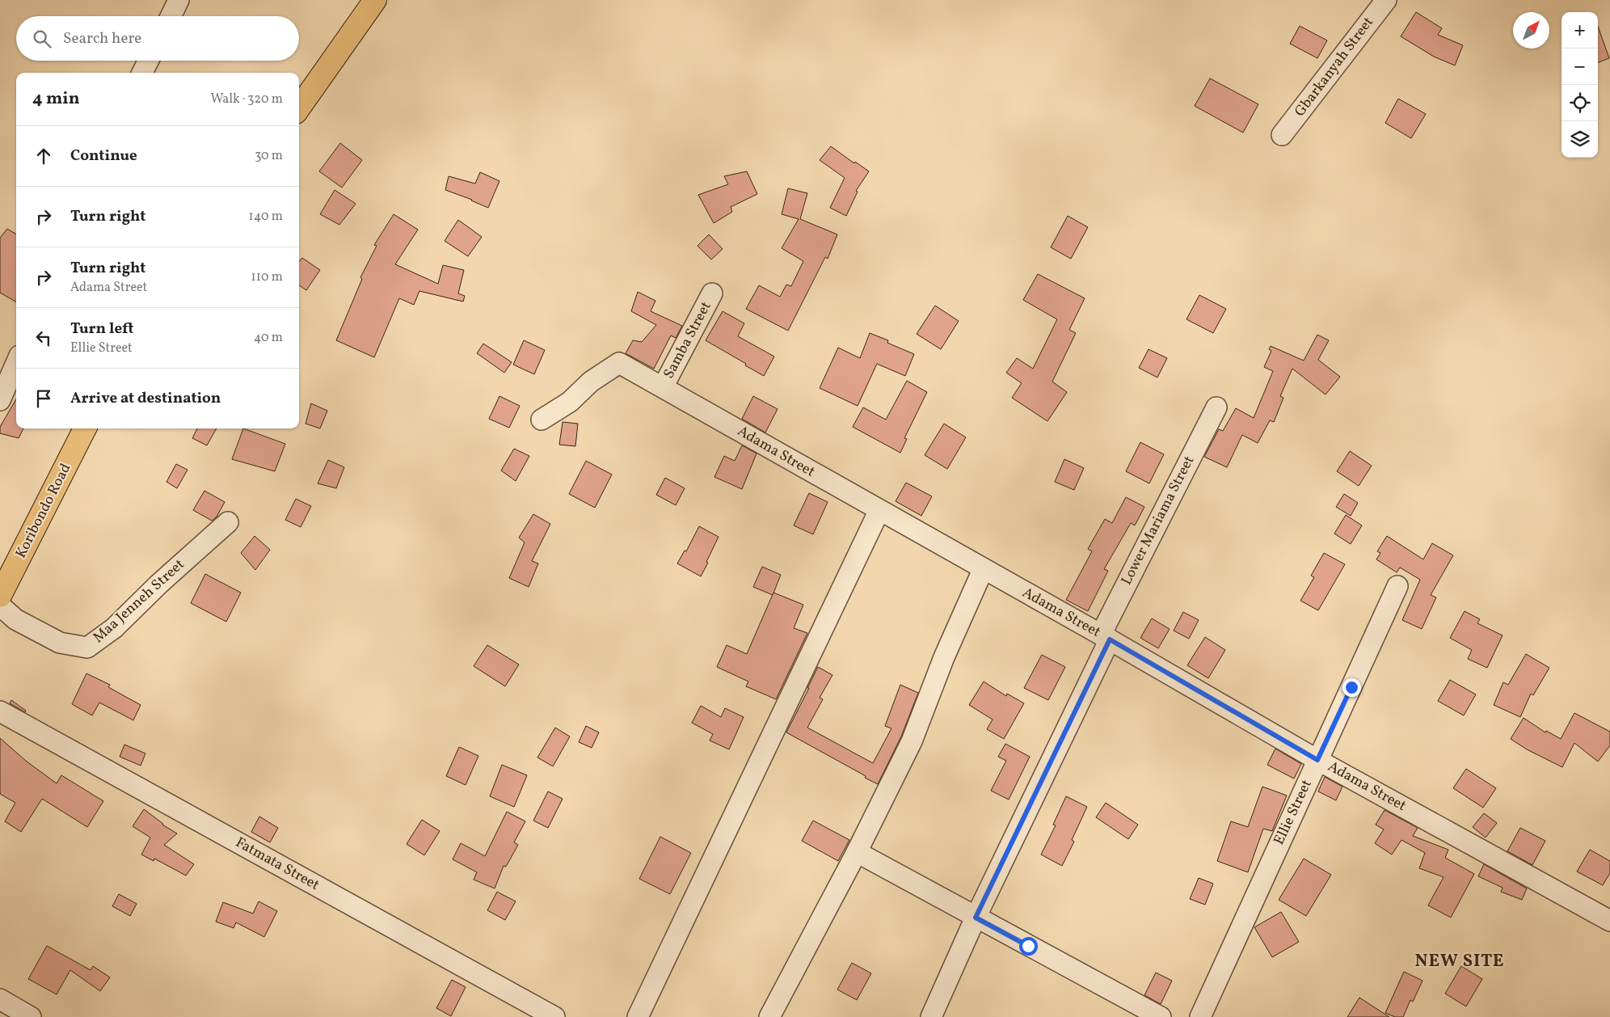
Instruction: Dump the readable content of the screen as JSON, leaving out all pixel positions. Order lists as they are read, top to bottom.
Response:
{
  "streets": {
    "highway": ["Koribondo Road"],
    "street": [
      "Gbarkanyah Street",
      "Samba Street",
      "Adama Street",
      "Lower Mariama Street",
      "Maa Jenneh Street",
      "Ellie Street",
      "Fatmata Street"
    ]
  },
  "crossings": [
    ["Samba Street", "Adama Street"],
    ["Adama Street", "Lower Mariama Street"],
    ["Adama Street", "Ellie Street"]
  ],
  "districts": ["NEW SITE"],
  "north": "top right",
  "page": {
    "map_buttons": ["+", "−"],
    "search": "Search here",
    "heading": ["4 min", "Walk · 320 m"],
    "list": [
      ["Continue", "30 m"],
      ["Turn right", "140 m"],
      ["Turn right", "Adama Street", "110 m"],
      ["Turn left", "Ellie Street", "40 m"],
      "Arrive at destination"
    ]
  }
}
